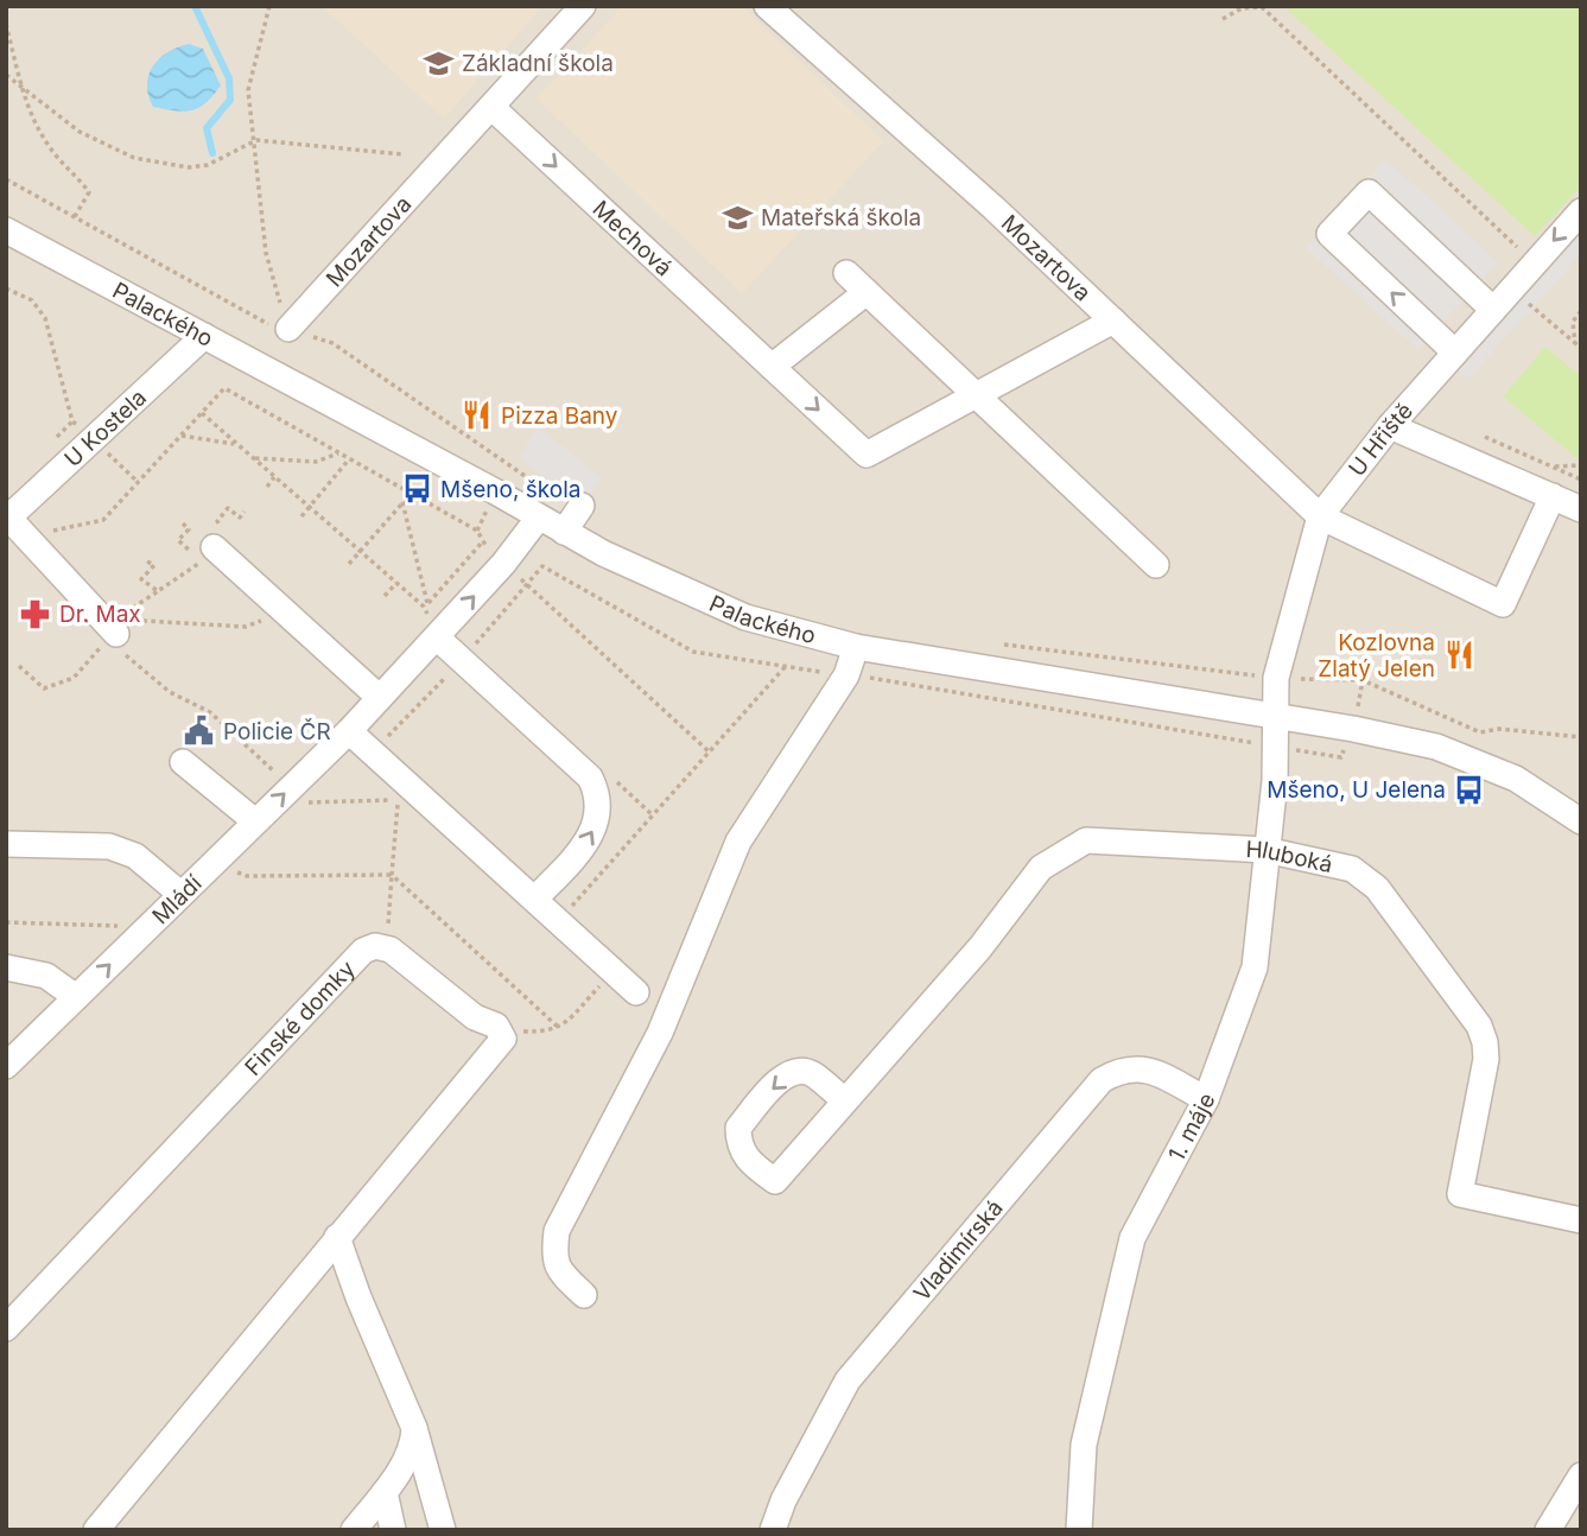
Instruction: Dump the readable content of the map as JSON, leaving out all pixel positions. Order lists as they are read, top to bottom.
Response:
{
  "streets": {
    "street": [
      "Mechová",
      "Mozartova",
      "Palackého",
      "U Kostela",
      "U Hřiště",
      "Hluboká",
      "Mládí",
      "Finské domky",
      "1. máje",
      "Vladimírská"
    ]
  },
  "crossings": [
    ["Mechová", "Mozartova"],
    ["Mozartova", "U Hřiště"],
    ["Palackého", "U Kostela"],
    ["Palackého", "U Hřiště"],
    ["Palackého", "Mládí"],
    ["Palackého", "1. máje"],
    ["U Hřiště", "1. máje"],
    ["Hluboká", "1. máje"],
    ["1. máje", "Vladimírská"]
  ],
  "one_way": ["Mechová", "Mládí"],
  "places": {
    "school or university": ["Základní škola", "Mateřská škola"],
    "restaurant": ["Pizza Bany", "Kozlovna Zlatý Jelen"],
    "bus stop": ["Mšeno, škola", "Mšeno, U Jelena"],
    "pharmacy": ["Dr. Max"],
    "public building": ["Policie ČR"]
  }
}
